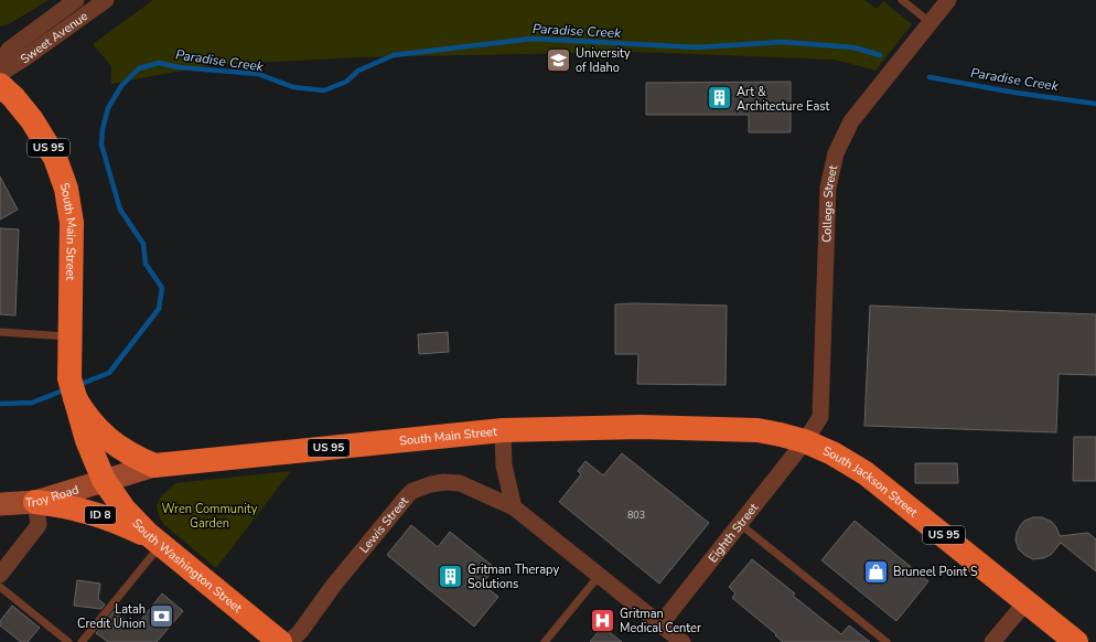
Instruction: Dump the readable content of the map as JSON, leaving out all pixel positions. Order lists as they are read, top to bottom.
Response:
{
  "streets": {
    "highway": [
      "US 95",
      "South Main Street",
      "South Jackson Street",
      "ID 8",
      "South Washington Street"
    ],
    "main road": ["Troy Road"],
    "street": [
      "Sweet Avenue",
      "College Street",
      "Lewis Street",
      "Eighth Street"
    ]
  },
  "crossings": [
    ["US 95", "College Street"],
    ["US 95", "South Main Street"],
    ["US 95", "South Jackson Street"],
    ["US 95", "Eighth Street"],
    ["College Street", "South Jackson Street"],
    ["College Street", "Eighth Street"],
    ["South Main Street", "Troy Road"],
    ["South Main Street", "Lewis Street"],
    ["South Main Street", "South Washington Street"],
    ["South Jackson Street", "Eighth Street"],
    ["Troy Road", "ID 8"],
    ["Troy Road", "South Washington Street"],
    ["ID 8", "South Washington Street"]
  ],
  "water": ["Paradise Creek"],
  "parks": ["Wren Community Garden"],
  "places": {
    "school or university": ["University of Idaho"],
    "building": ["Art & Architecture East", "Gritman Therapy Solutions"],
    "shop": ["Bruneel Point S"],
    "bank": ["Latah Credit Union"],
    "hospital": ["Gritman Medical Center"]
  },
  "house_numbers": ["803"]
}
